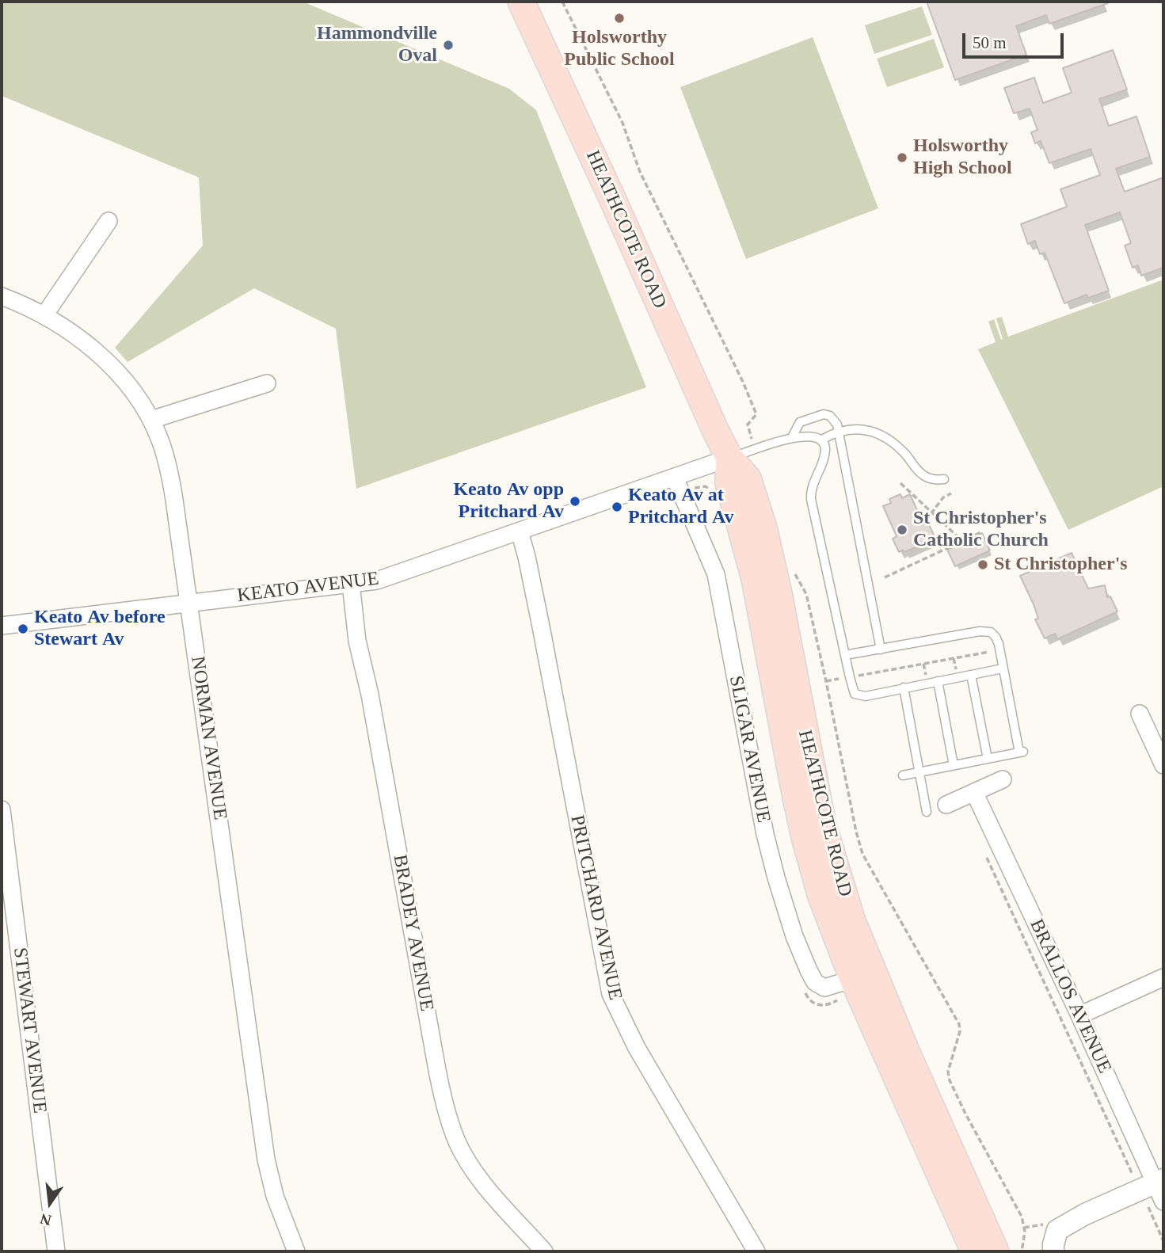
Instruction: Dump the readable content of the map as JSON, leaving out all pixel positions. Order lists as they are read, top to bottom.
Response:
{
  "streets": {
    "main road": ["HEATHCOTE ROAD"],
    "street": [
      "KEATO AVENUE",
      "NORMAN AVENUE",
      "SLIGAR AVENUE",
      "PRITCHARD AVENUE",
      "BRADEY AVENUE",
      "BRALLOS AVENUE",
      "STEWART AVENUE"
    ]
  },
  "crossings": [
    ["HEATHCOTE ROAD", "KEATO AVENUE"],
    ["HEATHCOTE ROAD", "SLIGAR AVENUE"],
    ["KEATO AVENUE", "NORMAN AVENUE"],
    ["KEATO AVENUE", "SLIGAR AVENUE"],
    ["KEATO AVENUE", "PRITCHARD AVENUE"],
    ["KEATO AVENUE", "BRADEY AVENUE"]
  ],
  "places": [
    "Holsworthy Public School",
    "Hammondville Oval",
    "Holsworthy High School",
    "Keato Av opp Pritchard Av",
    "Keato Av at Pritchard Av",
    "St Christopher's Catholic Church",
    "St Christopher's",
    "Keato Av before Stewart Av"
  ],
  "scale_bar": "50 m",
  "north": "bottom"
}
